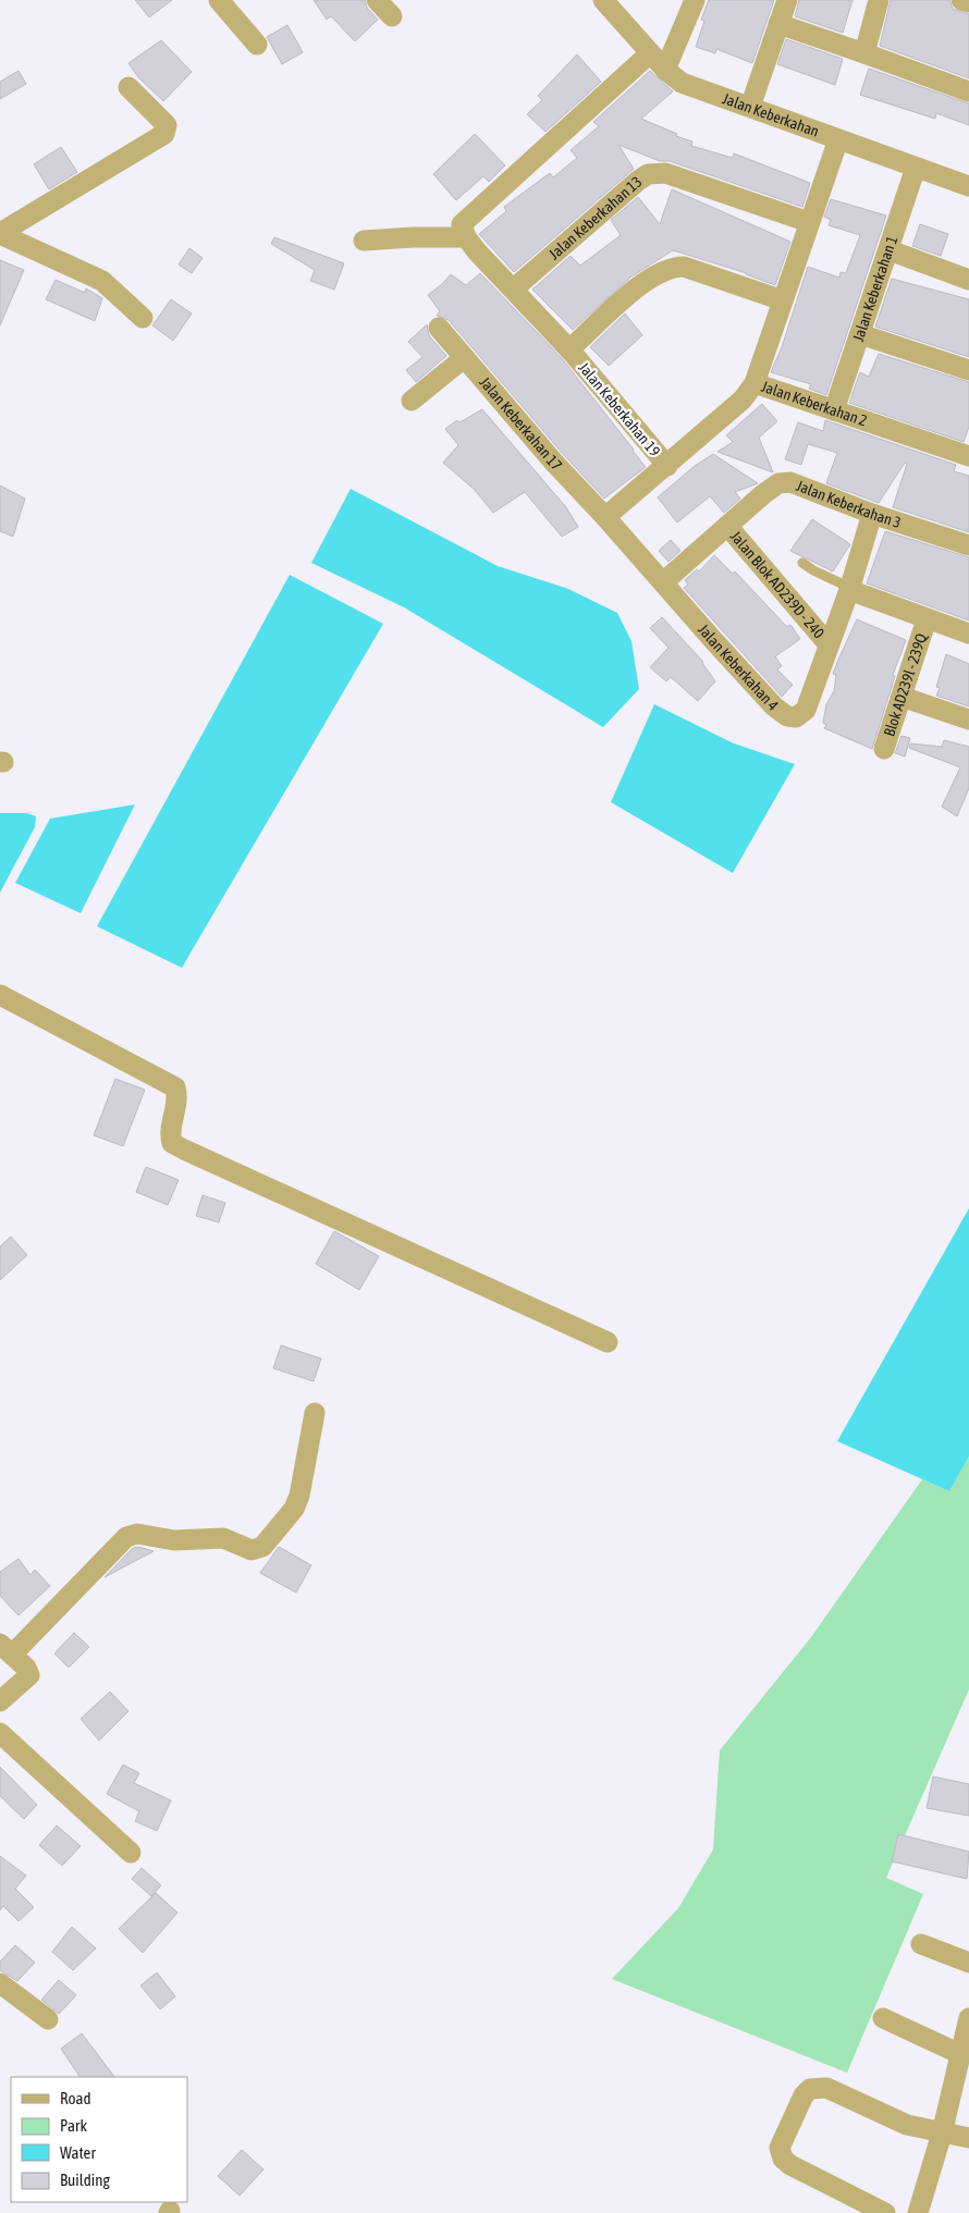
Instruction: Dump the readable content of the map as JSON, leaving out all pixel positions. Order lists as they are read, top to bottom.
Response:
{
  "streets": {
    "street": [
      "Jalan Keberkahan",
      "Jalan Keberkahan 13",
      "Jalan Keberkahan 1",
      "Jalan Keberkahan 2",
      "Jalan Keberkahan 19",
      "Jalan Keberkahan 17",
      "Jalan Keberkahan 3",
      "Jalan Blok AD239D - 240",
      "Jalan Keberkahan 4",
      "Blok AD239l - 239Q"
    ]
  },
  "crossings": [
    ["Jalan Keberkahan", "Jalan Keberkahan 1"],
    ["Jalan Keberkahan 1", "Jalan Keberkahan 2"],
    ["Jalan Keberkahan 2", "Jalan Keberkahan 19"],
    ["Jalan Keberkahan 2", "Jalan Keberkahan 17"],
    ["Jalan Keberkahan 2", "Jalan Keberkahan 4"],
    ["Jalan Keberkahan 17", "Jalan Keberkahan 4"],
    ["Jalan Keberkahan 3", "Jalan Blok AD239D - 240"],
    ["Jalan Keberkahan 3", "Jalan Keberkahan 4"],
    ["Jalan Blok AD239D - 240", "Jalan Keberkahan 4"]
  ],
  "legend": [
    "Road",
    "Park",
    "Water",
    "Building"
  ]
}
